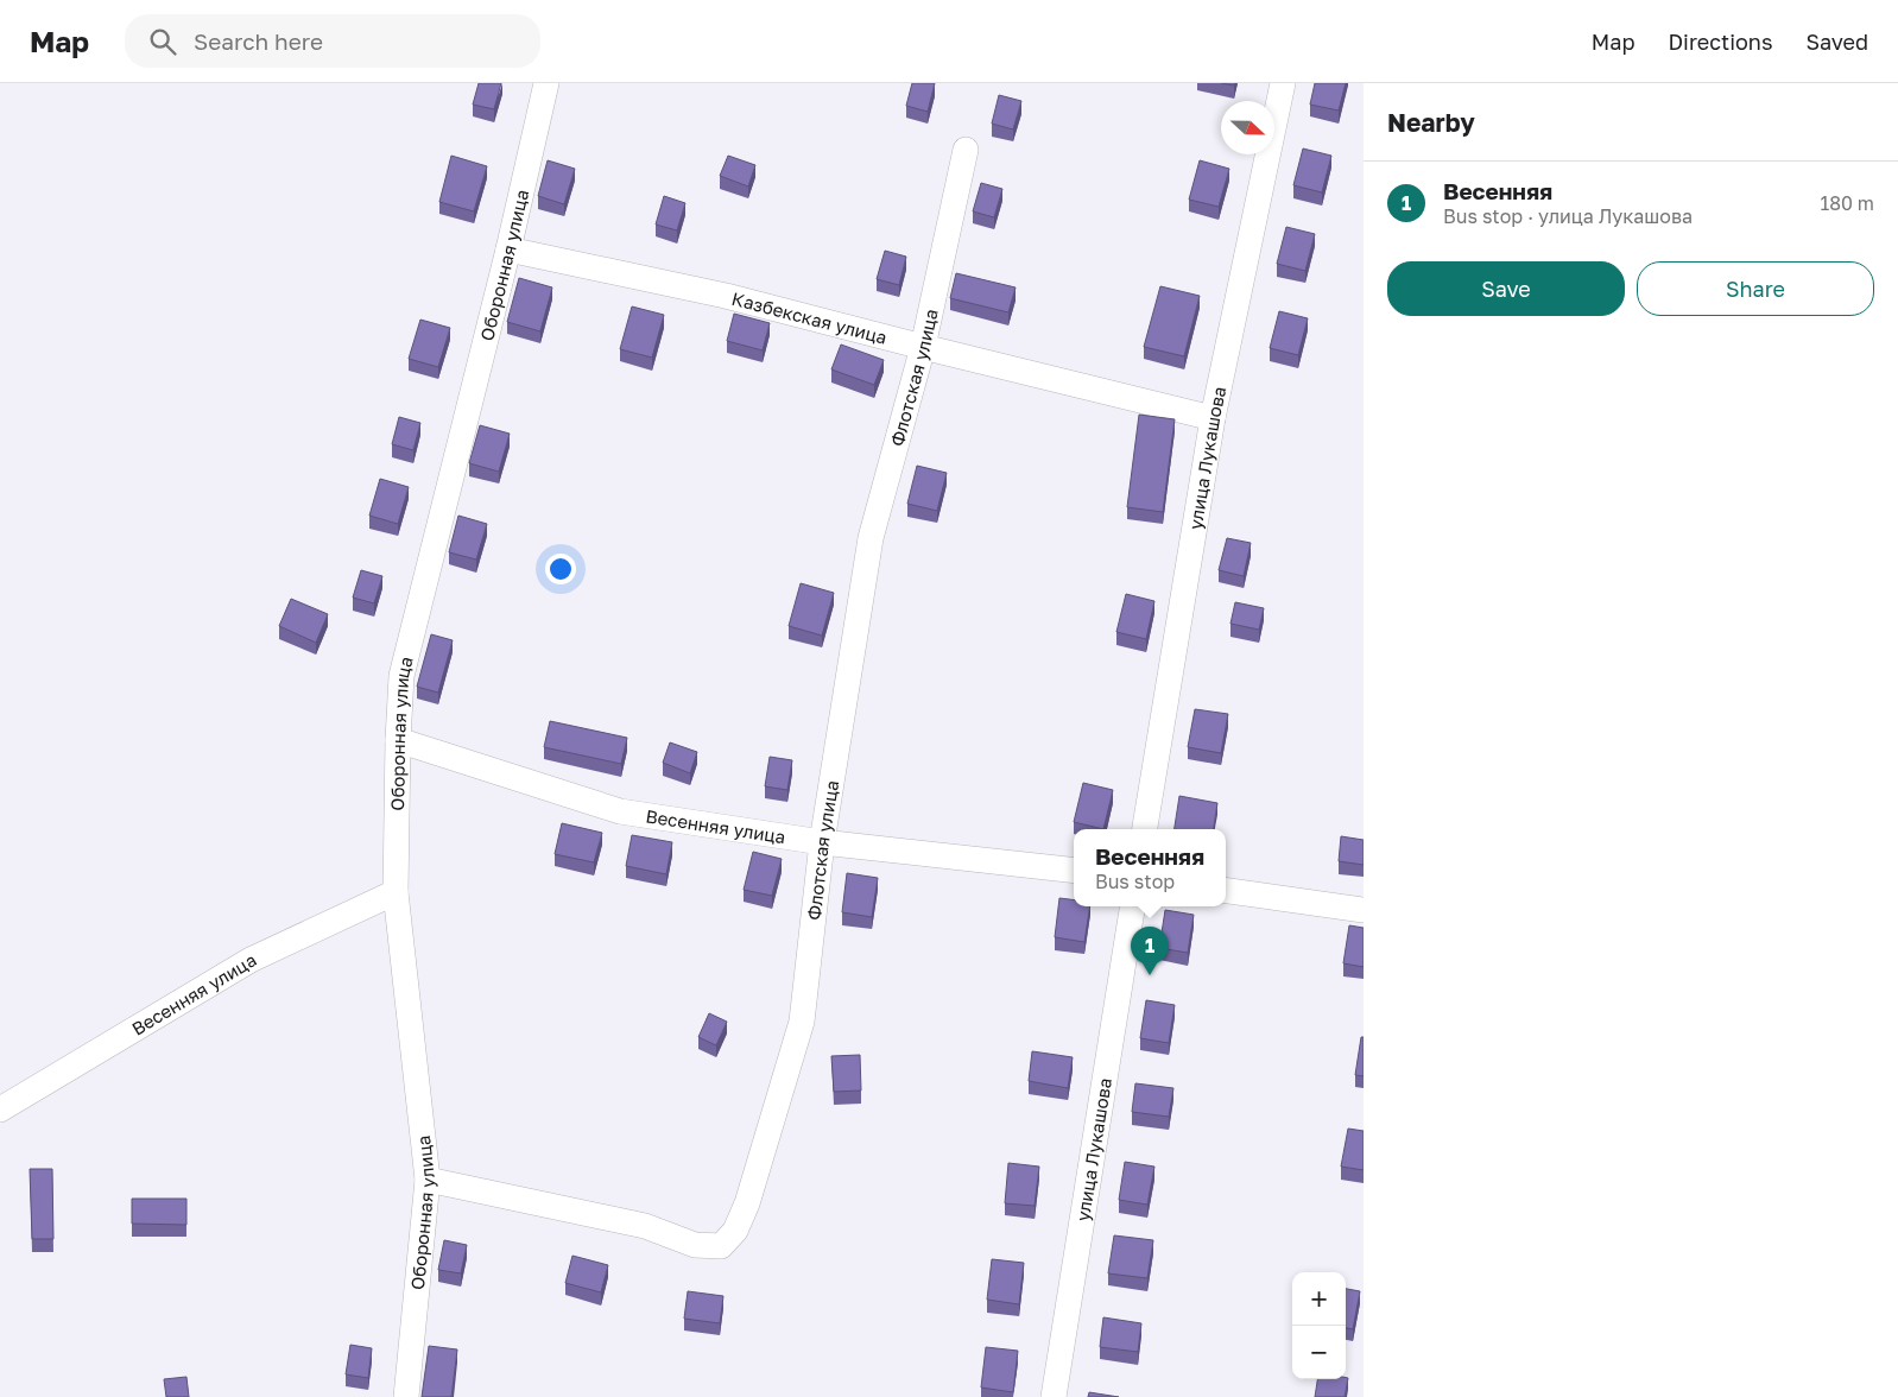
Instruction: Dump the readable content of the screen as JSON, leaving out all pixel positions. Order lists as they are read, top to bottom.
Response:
{
  "streets": {
    "street": [
      "Оборонная улица",
      "Казбекская улица",
      "Флотская улица",
      "улица Лукашова",
      "Весенняя улица"
    ]
  },
  "crossings": [
    ["Оборонная улица", "Казбекская улица"],
    ["Оборонная улица", "Флотская улица"],
    ["Оборонная улица", "Весенняя улица"],
    ["Казбекская улица", "Флотская улица"],
    ["Казбекская улица", "улица Лукашова"],
    ["Флотская улица", "Весенняя улица"]
  ],
  "north": "right",
  "page": {
    "header": "Map",
    "search": "Search here",
    "nav": ["Map", "Directions", "Saved"],
    "heading": "Nearby",
    "list": [
      {
        "mark": "1",
        "name": "Весенняя",
        "note": "Bus stop · улица Лукашова",
        "value": "180 m"
      }
    ],
    "buttons": ["Save", "Share"],
    "popup": ["Весенняя", "Bus stop"],
    "pins": "1",
    "map_buttons": ["+", "−"]
  }
}
